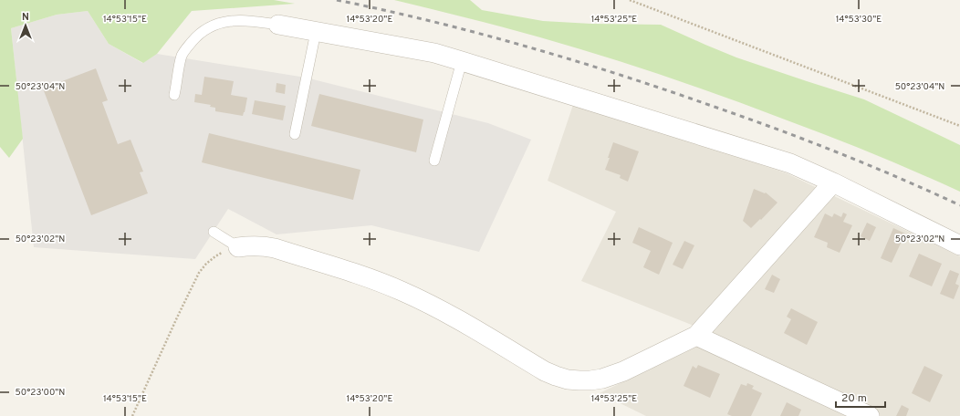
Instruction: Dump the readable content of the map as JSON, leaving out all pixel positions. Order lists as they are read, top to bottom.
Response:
{
  "scale_bar": "20 m",
  "north": "top",
  "coordinates": [
    "14°53'15\"E",
    "14°53'20\"E",
    "14°53'25\"E",
    "14°53'30\"E",
    "50°23'04\"N",
    "50°23'02\"N",
    "50°23'00\"N"
  ]
}
